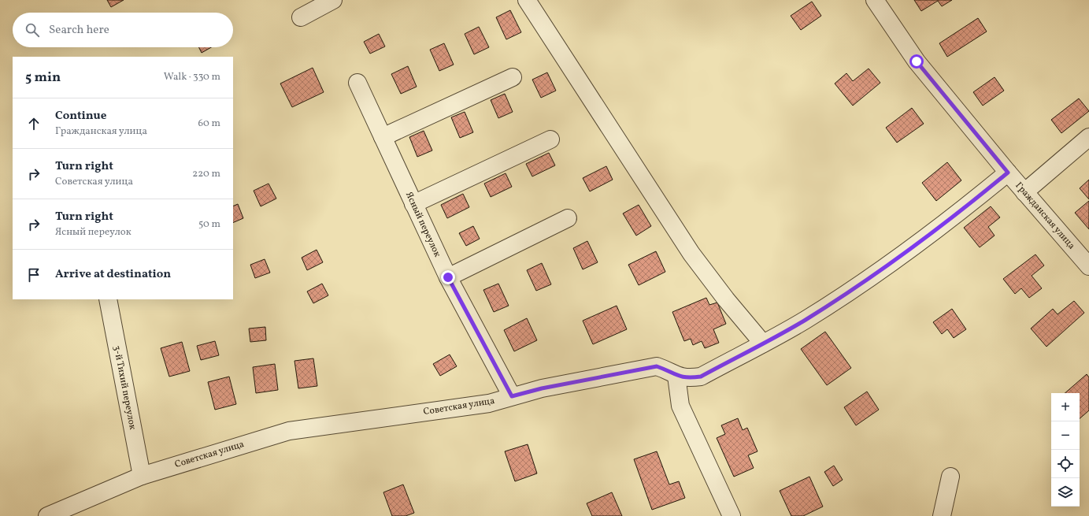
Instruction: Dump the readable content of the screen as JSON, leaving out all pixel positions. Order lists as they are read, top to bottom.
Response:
{
  "streets": {
    "street": [
      "Гражданская улица",
      "Ясный переулок",
      "3-й Тихий переулок",
      "Советская улица"
    ]
  },
  "crossings": [
    ["Гражданская улица", "Советская улица"],
    ["Ясный переулок", "Советская улица"],
    ["3-й Тихий переулок", "Советская улица"]
  ],
  "page": {
    "search": "Search here",
    "heading": ["5 min", "Walk · 330 m"],
    "list": [
      ["Continue", "Гражданская улица", "60 m"],
      ["Turn right", "Советская улица", "220 m"],
      ["Turn right", "Ясный переулок", "50 m"],
      "Arrive at destination"
    ],
    "map_buttons": ["+", "−"]
  }
}
